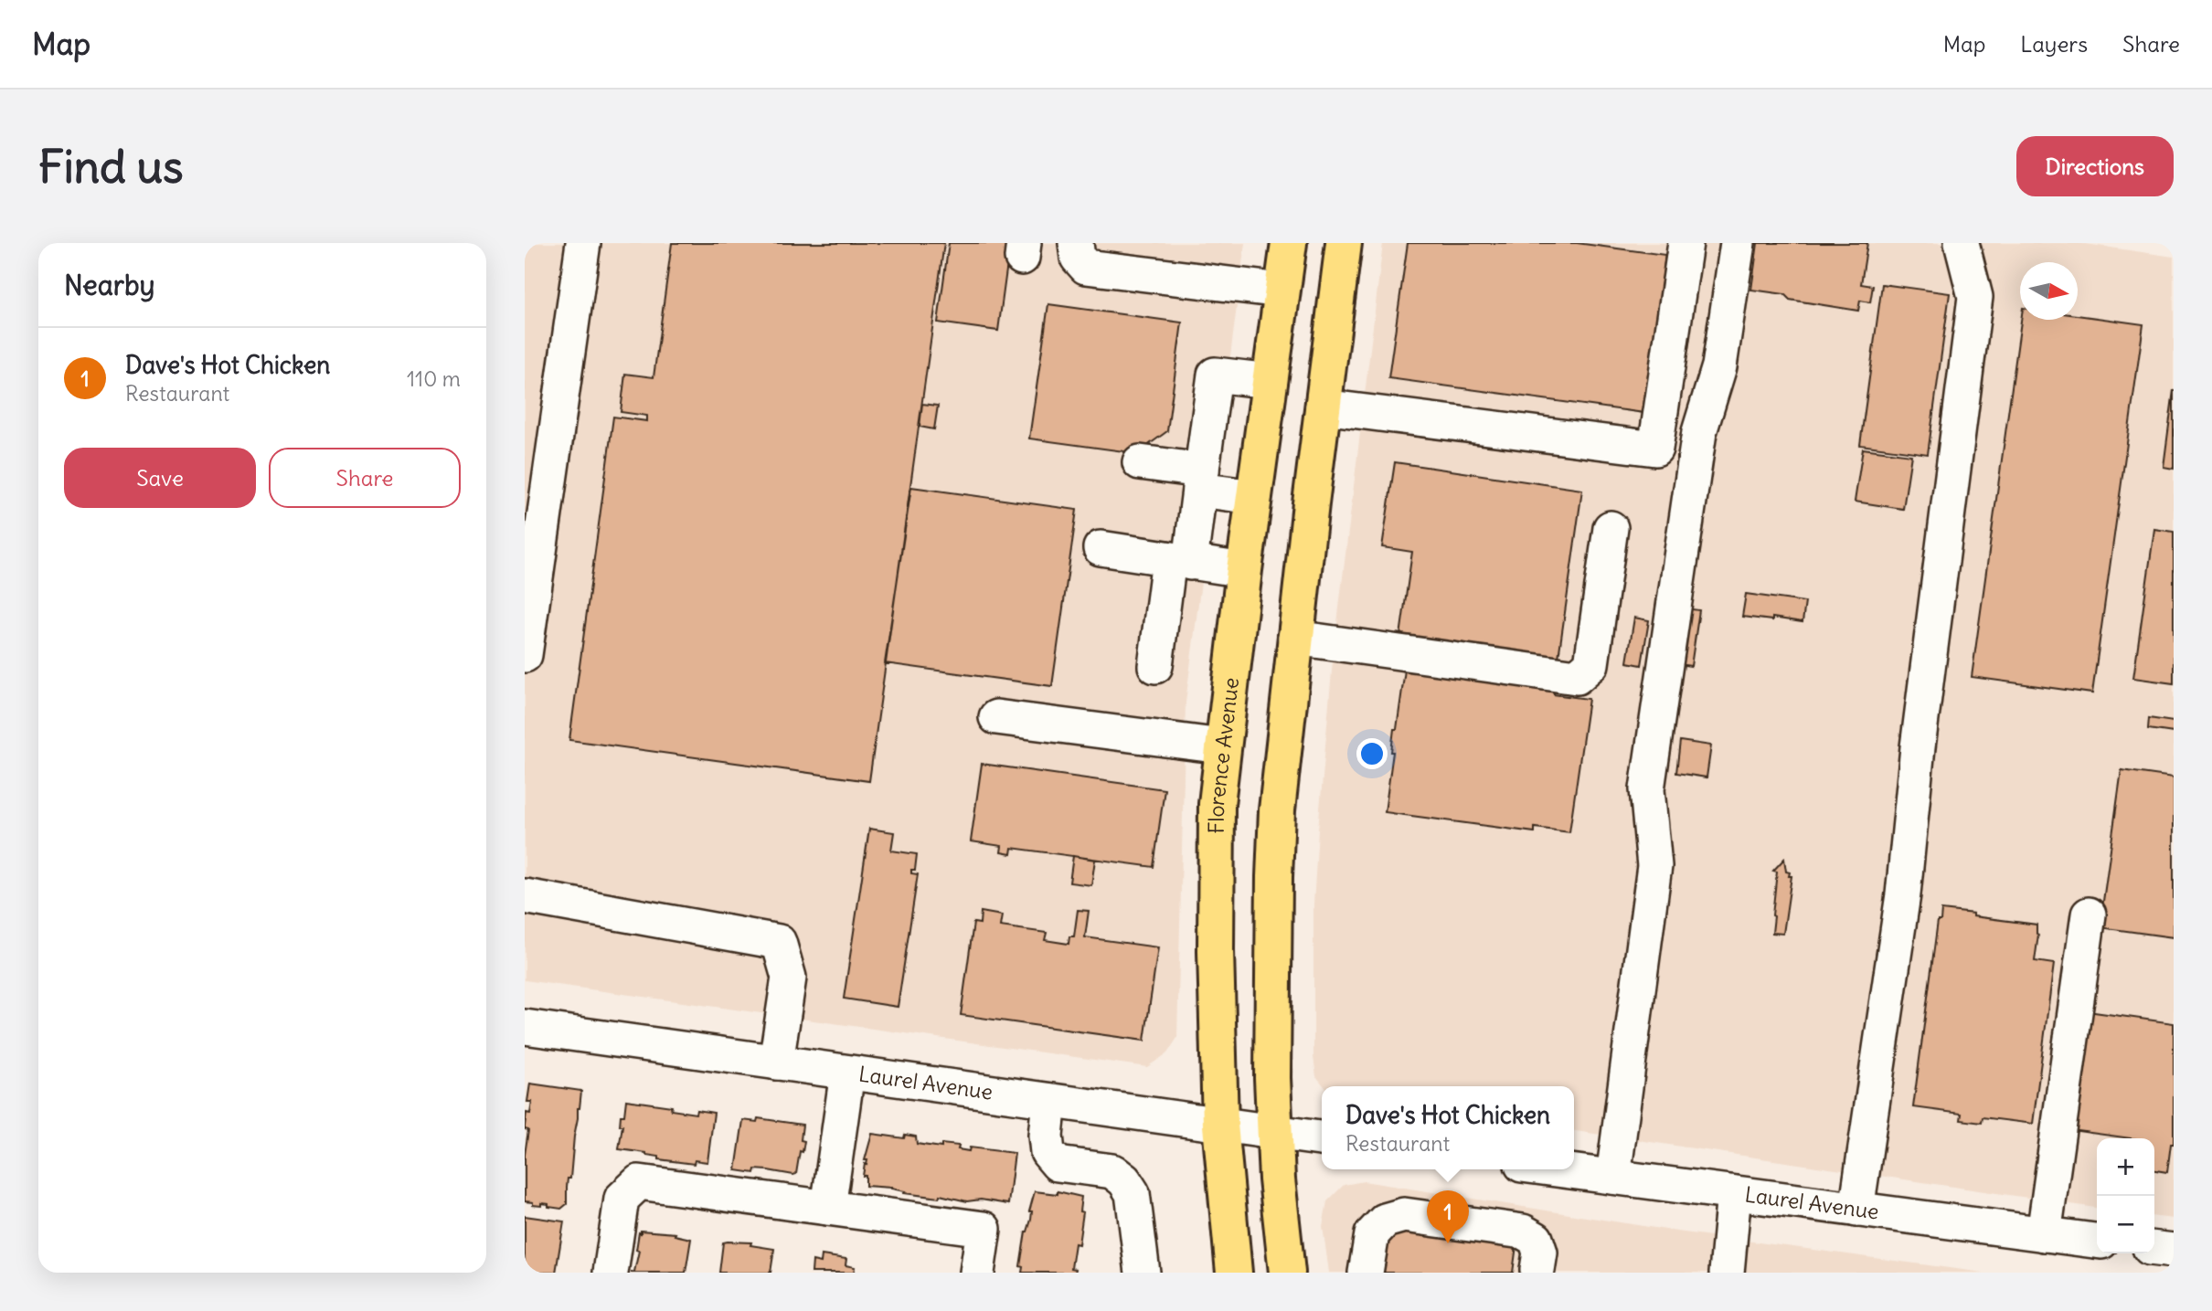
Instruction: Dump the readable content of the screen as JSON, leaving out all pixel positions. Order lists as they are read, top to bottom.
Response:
{
  "streets": {
    "main road": ["Florence Avenue"],
    "street": ["Laurel Avenue"]
  },
  "crossings": [
    ["Florence Avenue", "Laurel Avenue"]
  ],
  "north": "right",
  "page": {
    "header": "Map",
    "nav": ["Map", "Layers", "Share"],
    "buttons": [
      "Directions",
      ["Save", "Share"]
    ],
    "title": "Find us",
    "heading": "Nearby",
    "list": [
      {
        "mark": "1",
        "name": "Dave's Hot Chicken",
        "note": "Restaurant",
        "value": "110 m"
      }
    ],
    "popup": ["Dave's Hot Chicken", "Restaurant"],
    "map_buttons": ["+", "−"],
    "pins": "1"
  }
}
